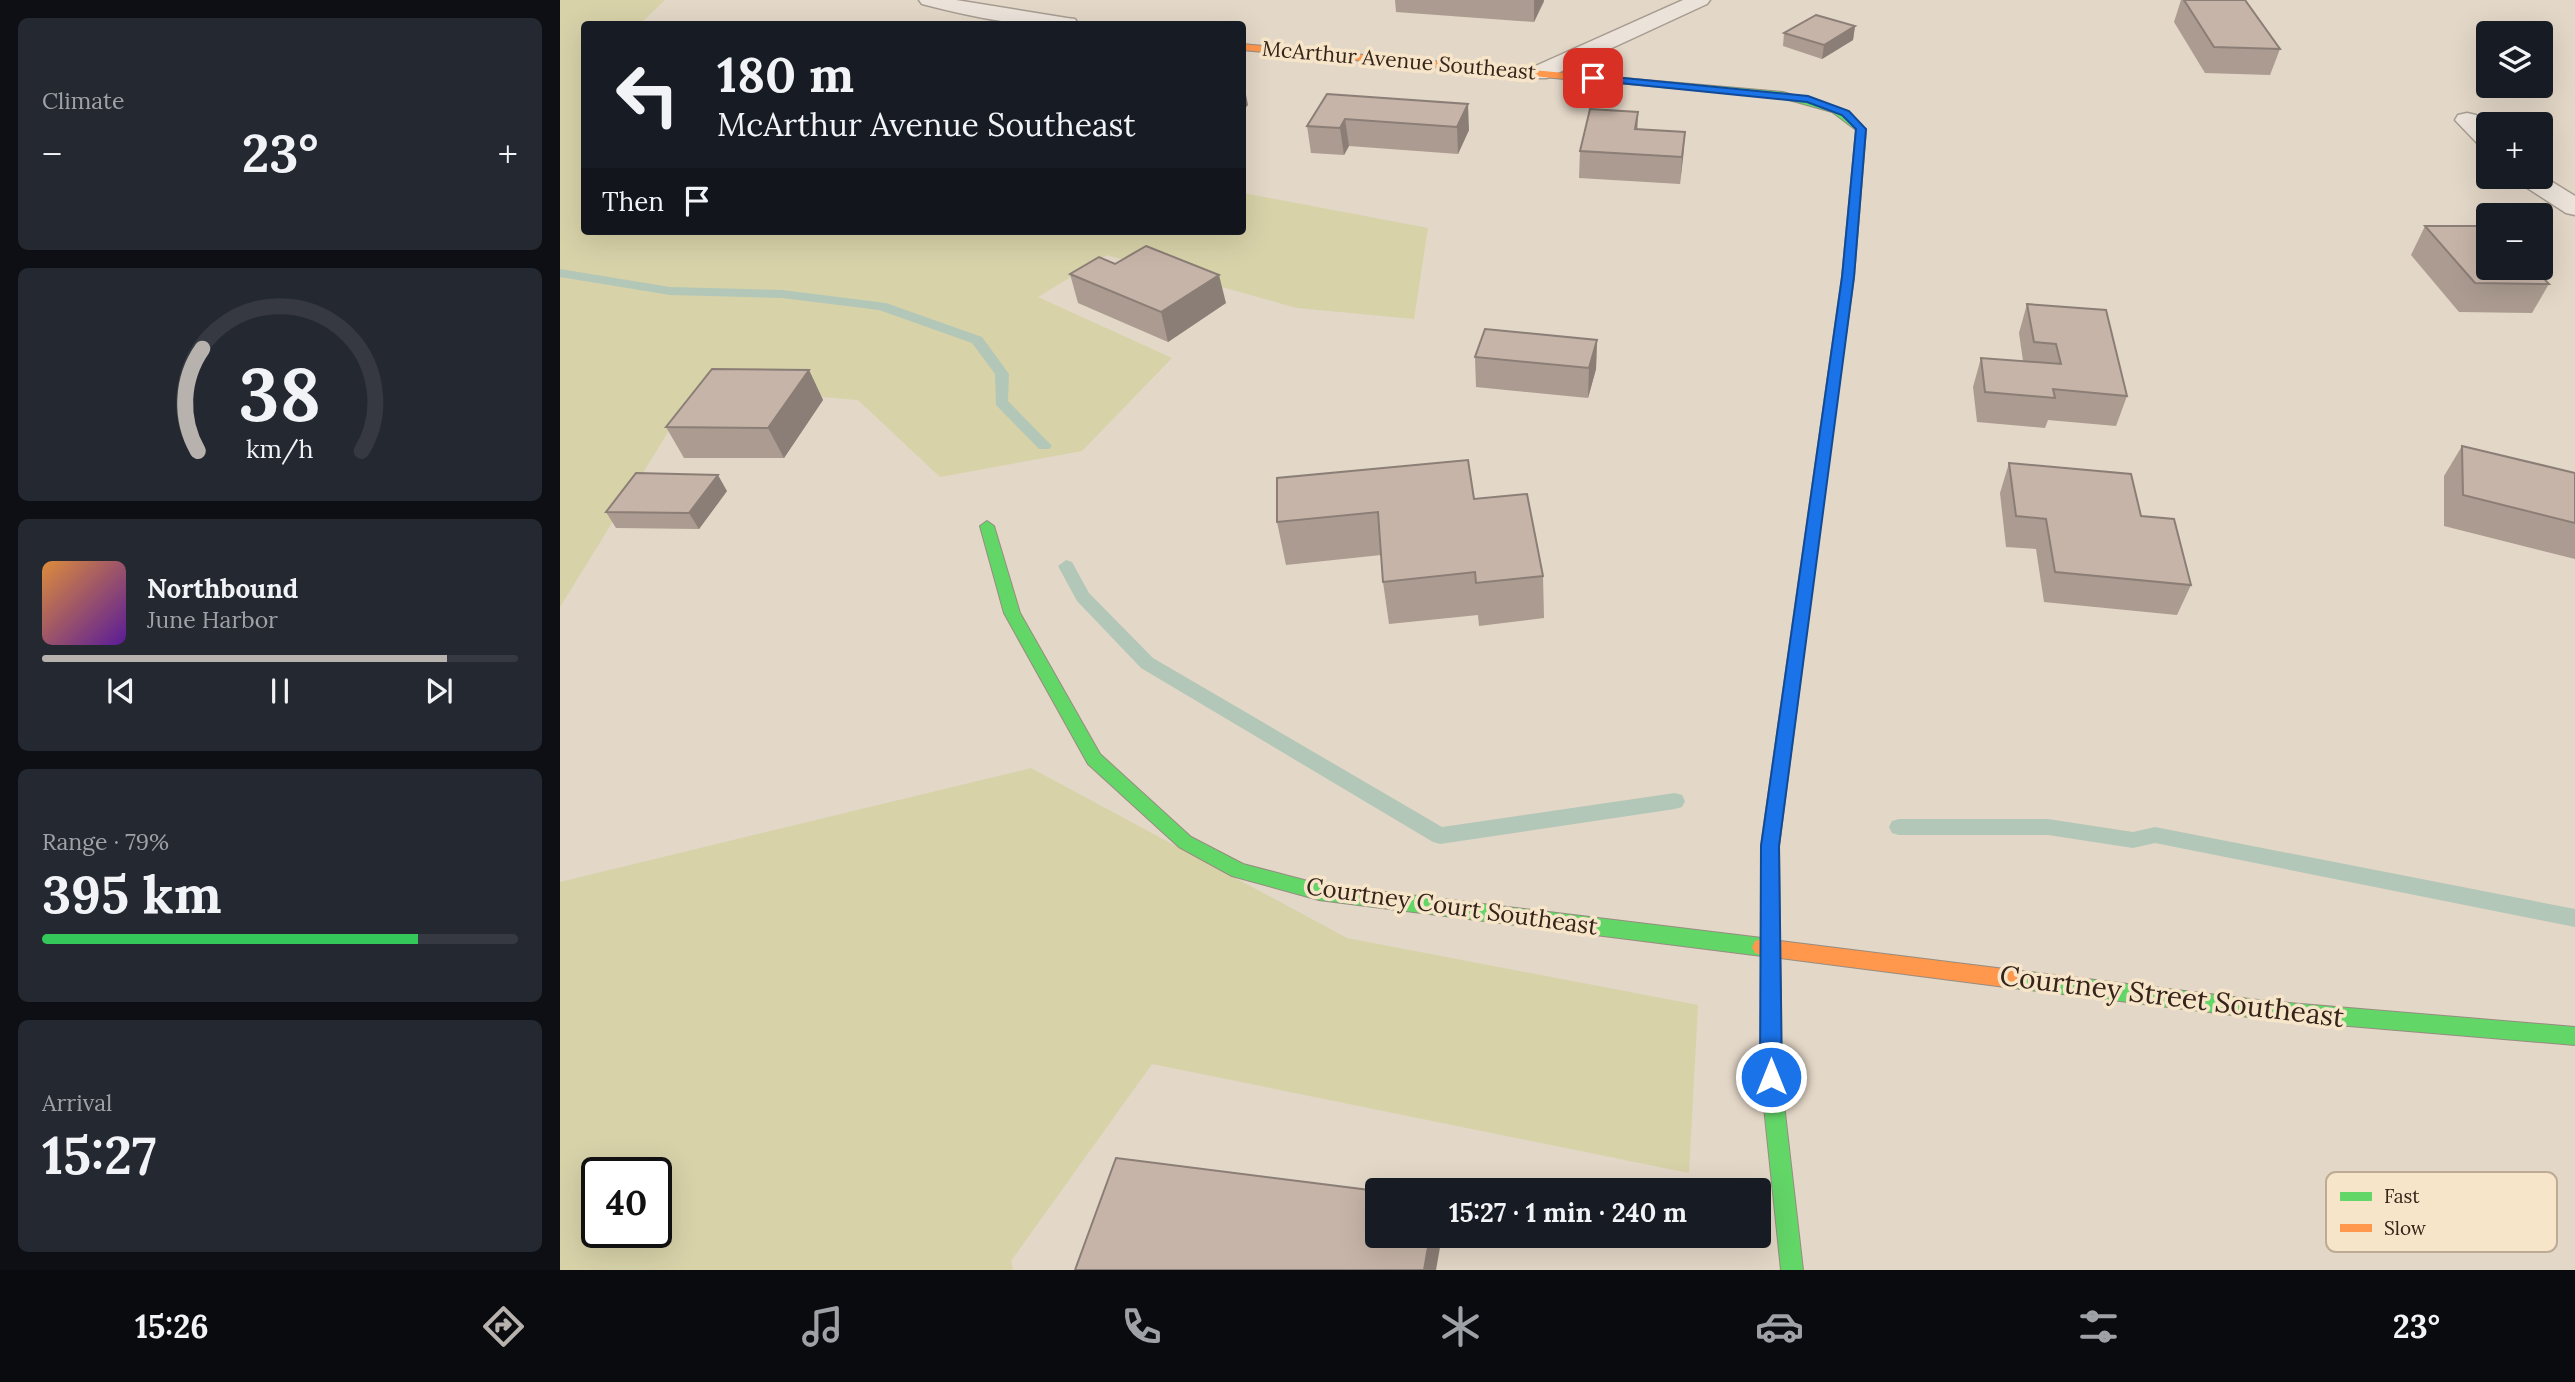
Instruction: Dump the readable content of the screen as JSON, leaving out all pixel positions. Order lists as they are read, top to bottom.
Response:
{
  "streets": {
    "street": ["McArthur Avenue Southeast", "Courtney Court Southeast", "Courtney Street Southeast"]
  },
  "crossings": [
    ["McArthur Avenue Southeast", "Courtney Court Southeast"],
    ["McArthur Avenue Southeast", "Courtney Street Southeast"],
    ["Courtney Court Southeast", "Courtney Street Southeast"]
  ],
  "legend": ["Fast", "Slow"],
  "page": {
    "tile": [
      "Climate",
      ["Range · 79%", "395 km"],
      ["Arrival", "15:27"]
    ],
    "map_buttons": ["+", "−"],
    "turn": ["180 m", "McArthur Avenue Southeast"],
    "heat": ["−", "23°", "+"],
    "then": "Then",
    "song": ["Northbound", "June Harbor"],
    "limit": "40",
    "trip": "15:27 · 1 min · 240 m",
    "tabs": ["15:26", "23°"],
    "gauge": ["38", "km/h"]
  }
}
